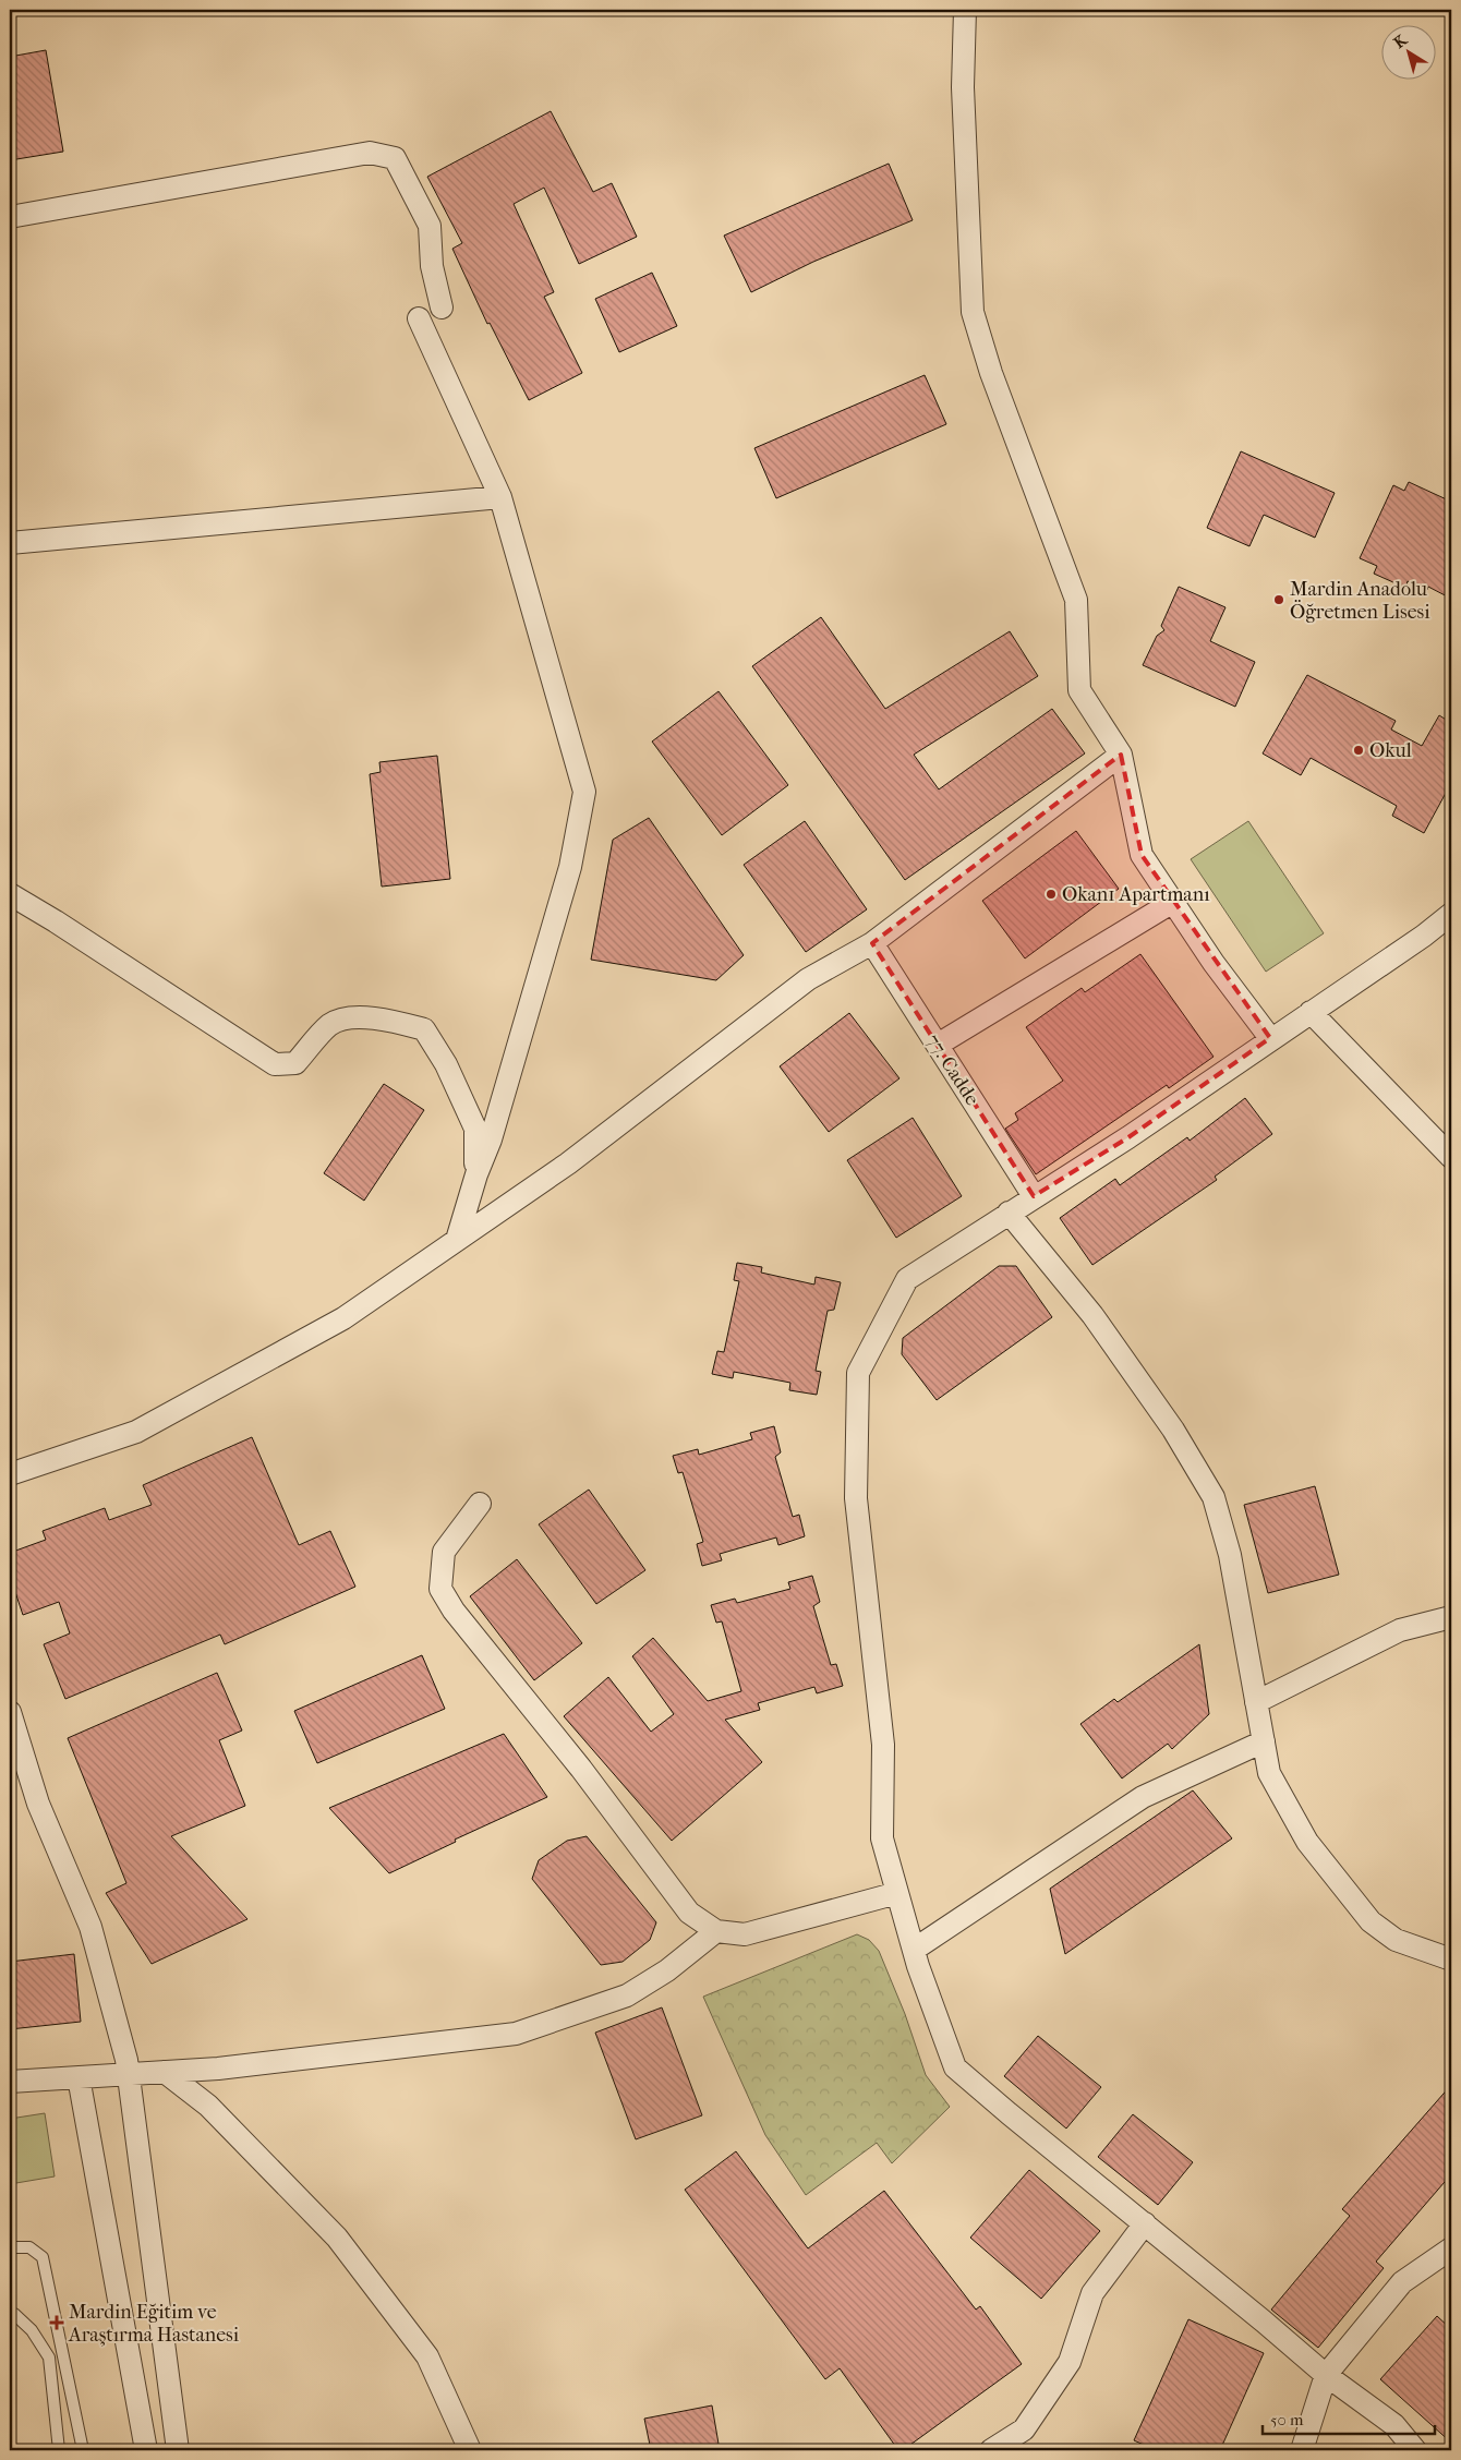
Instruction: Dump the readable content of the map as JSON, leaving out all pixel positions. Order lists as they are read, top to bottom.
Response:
{
  "streets": {
    "street": ["77. Cadde"]
  },
  "places": {
    "other": ["Mardin Anadolu Öğretmen Lisesi", "Okul", "Okan1 Apartmanı"],
    "health": ["Mardin Eğitim ve Araştırma Hastanesi"]
  },
  "scale_bar": "50 m",
  "north": "top left"
}
